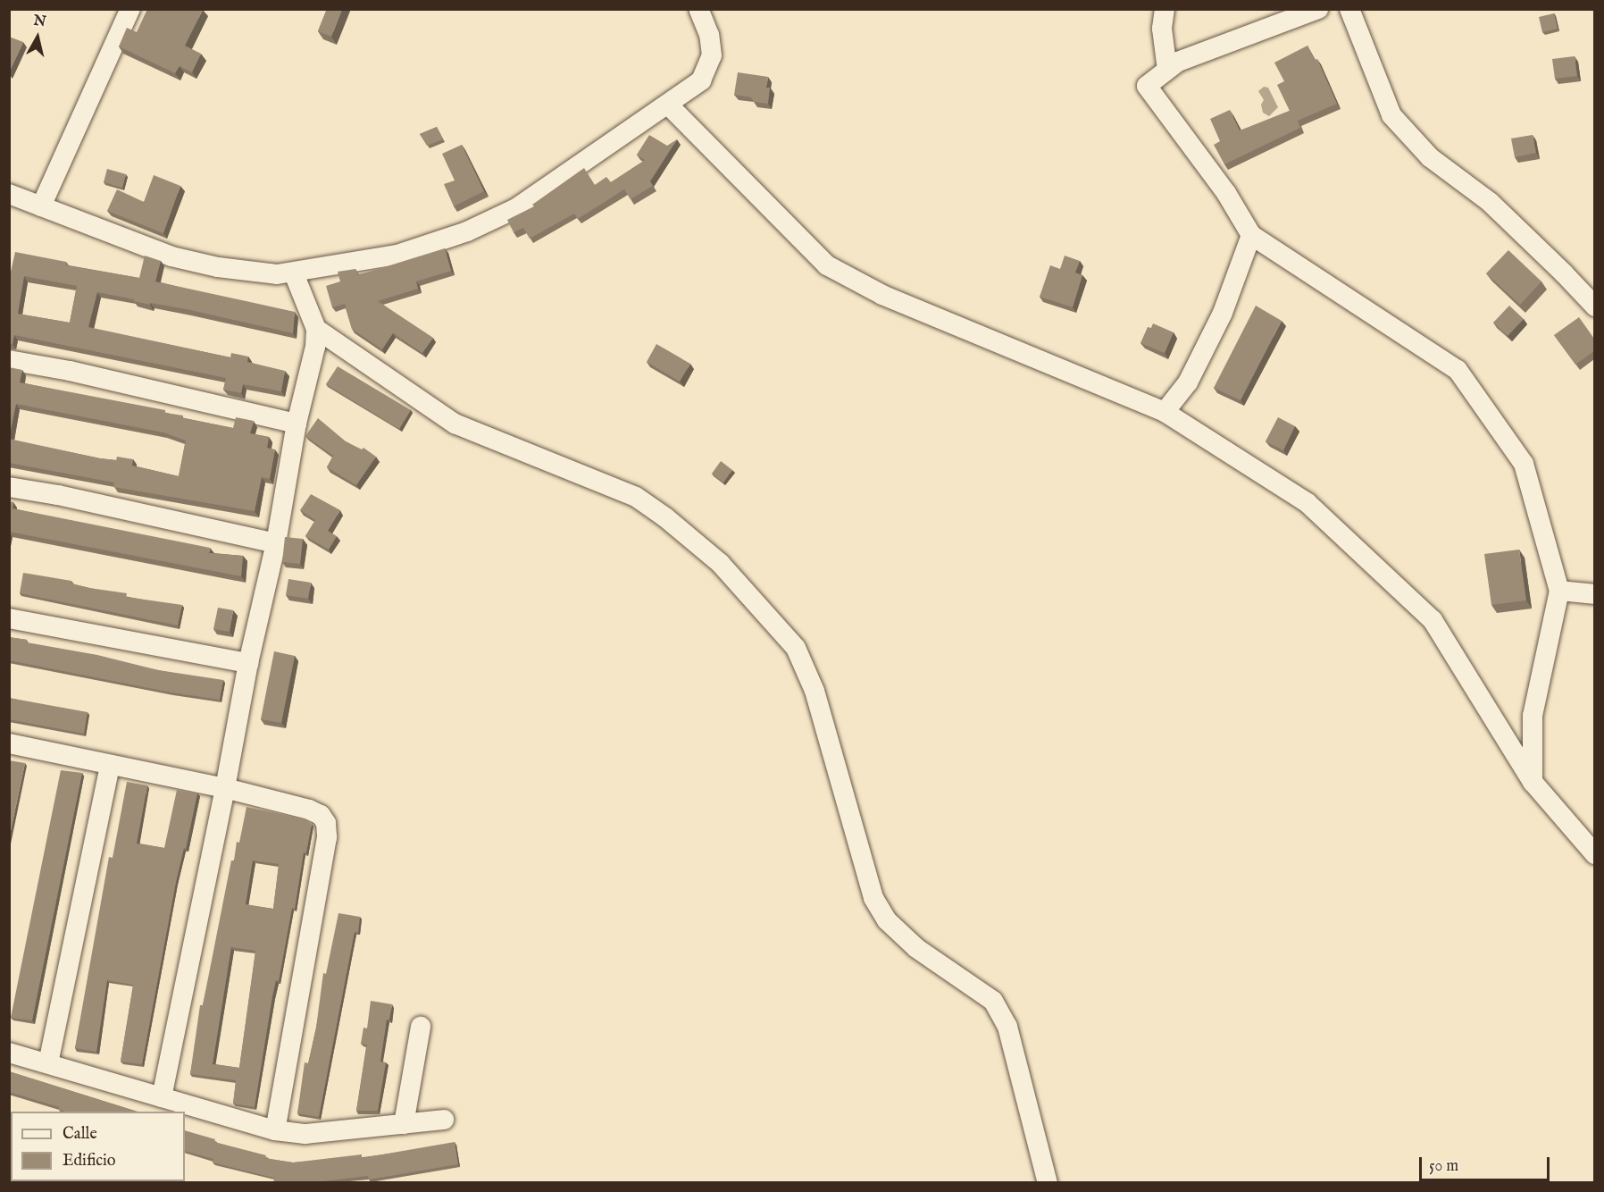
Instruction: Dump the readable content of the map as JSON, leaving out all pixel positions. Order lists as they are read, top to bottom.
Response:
{
  "legend": ["Calle", "Edificio"],
  "scale_bar": "50 m",
  "north": "top"
}
